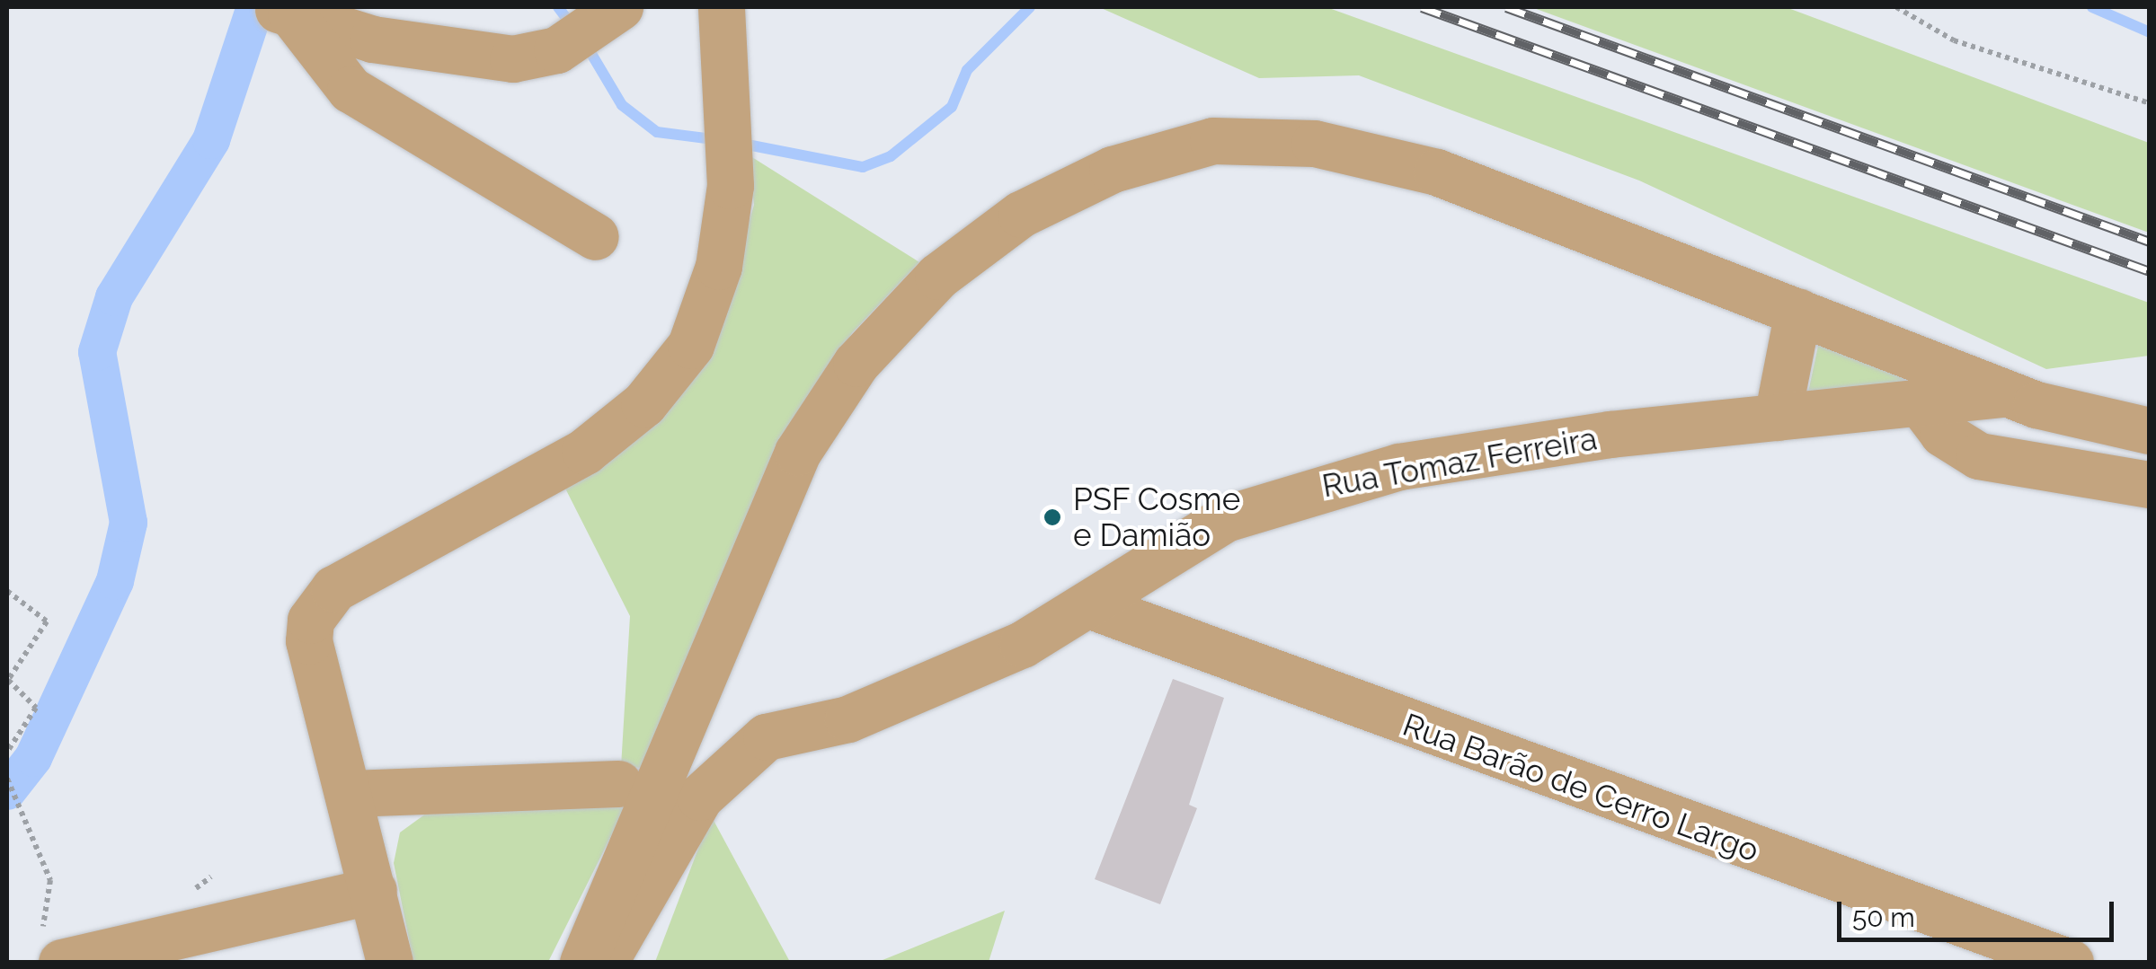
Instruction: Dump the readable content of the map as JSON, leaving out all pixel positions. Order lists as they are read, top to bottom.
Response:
{
  "streets": {
    "street": ["Rua Tomaz Ferreira", "Rua Barão de Cerro Largo"]
  },
  "crossings": [
    ["Rua Tomaz Ferreira", "Rua Barão de Cerro Largo"]
  ],
  "places": ["PSF Cosme e Damião"],
  "scale_bar": "50 m"
}
